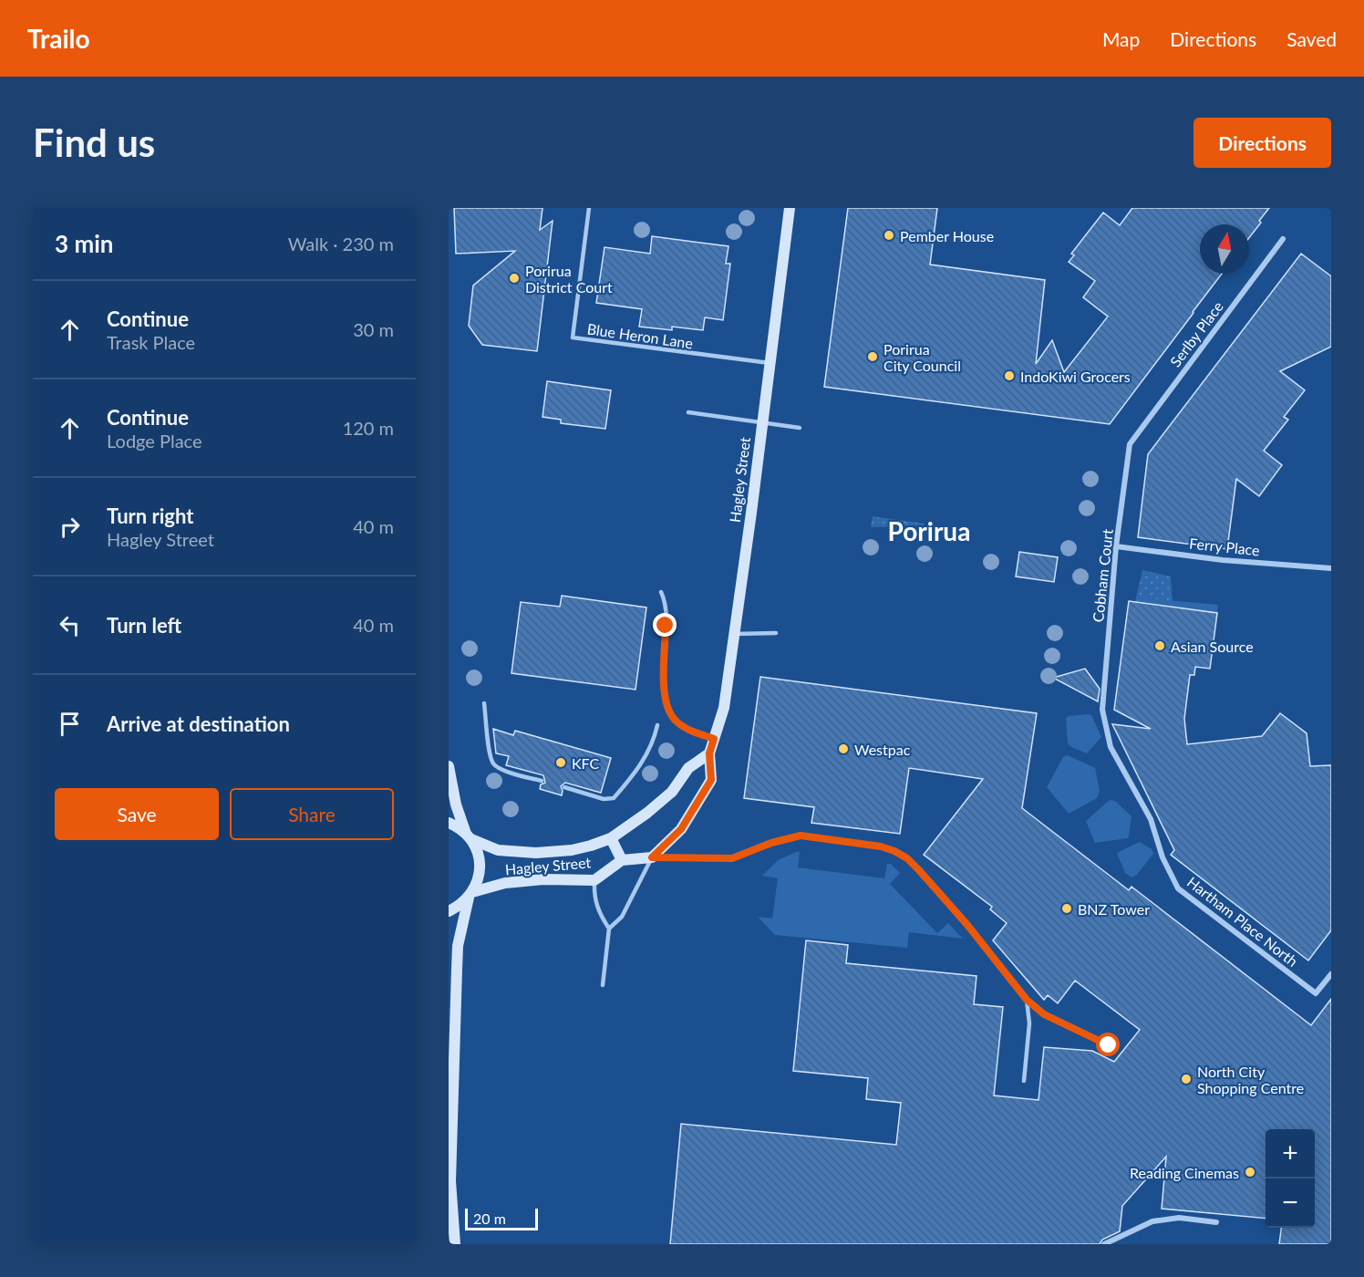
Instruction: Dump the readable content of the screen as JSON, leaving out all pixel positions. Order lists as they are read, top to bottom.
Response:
{
  "streets": {
    "street": [
      "Serlby Place",
      "Hagley Street",
      "Ferry Place",
      "Cobham Court",
      "Hartham Place North"
    ],
    "lane": ["Blue Heron Lane"]
  },
  "crossings": [
    ["Serlby Place", "Cobham Court"],
    ["Blue Heron Lane", "Hagley Street"],
    ["Ferry Place", "Cobham Court"],
    ["Cobham Court", "Hartham Place North"]
  ],
  "districts": ["Porirua"],
  "places": [
    "Pember House",
    "Porirua District Court",
    "Porirua City Council",
    "IndoKiwi Grocers",
    "Asian Source",
    "Westpac",
    "KFC",
    "BNZ Tower",
    "North City Shopping Centre",
    "Reading Cinemas"
  ],
  "scale_bar": "20 m",
  "north": "top",
  "page": {
    "header": "Trailo",
    "nav": ["Map", "Directions", "Saved"],
    "buttons": [
      "Directions",
      ["Save", "Share"]
    ],
    "title": "Find us",
    "heading": ["3 min", "Walk · 230 m"],
    "list": [
      ["Continue", "Trask Place", "30 m"],
      ["Continue", "Lodge Place", "120 m"],
      ["Turn right", "Hagley Street", "40 m"],
      ["Turn left", "40 m"],
      "Arrive at destination"
    ],
    "map_buttons": ["+", "−"],
    "scale": "20 m"
  }
}
